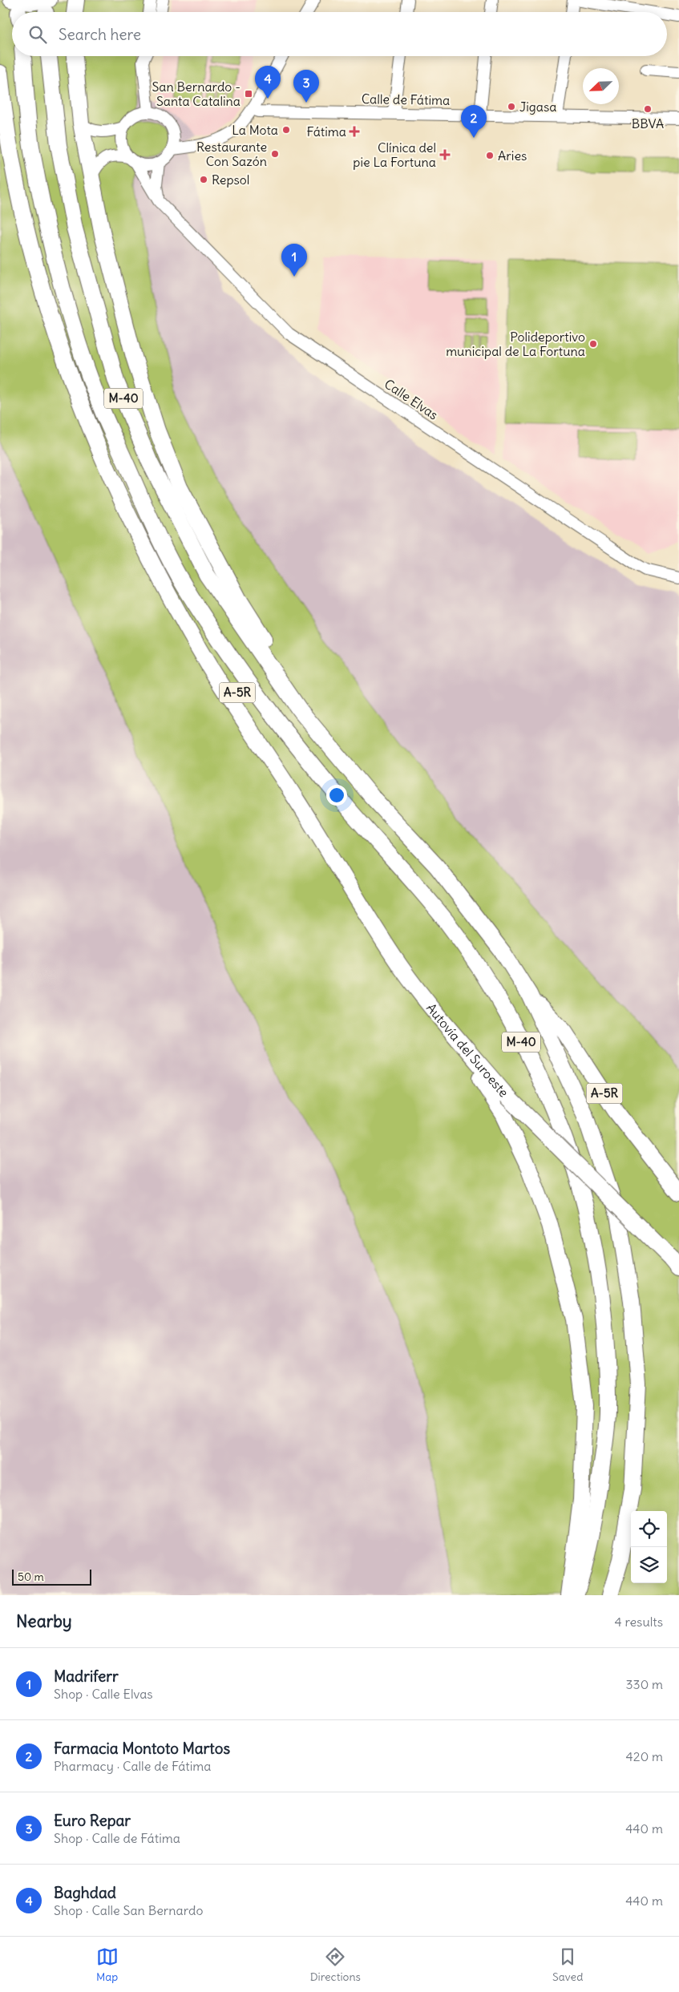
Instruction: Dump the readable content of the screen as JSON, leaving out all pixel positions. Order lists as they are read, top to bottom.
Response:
{
  "streets": {
    "highway": ["M-40", "A-5R", "Autovía del Suroeste"],
    "street": ["Calle de Fátima", "Calle Elvas"]
  },
  "crossings": [
    ["M-40", "A-5R"],
    ["A-5R", "Autovía del Suroeste"]
  ],
  "places": {
    "transit": ["San Bernardo - Santa Catalina"],
    "other": [
      "Jigasa",
      "BBVA",
      "La Mota",
      "Restaurante Con Sazón",
      "Aries",
      "Repsol",
      "Polideportivo municipal de La Fortuna"
    ],
    "health": ["Fátima", "Clínica del pie La Fortuna"]
  },
  "scale_bar": "50 m",
  "north": "bottom left",
  "page": {
    "search": "Search here",
    "pins": [
      "4",
      "3",
      "2",
      "1"
    ],
    "scale": "50 m",
    "heading": ["Nearby", "4 results"],
    "list": [
      {
        "mark": "1",
        "name": "Madriferr",
        "note": "Shop · Calle Elvas",
        "value": "330 m"
      },
      {
        "mark": "2",
        "name": "Farmacia Montoto Martos",
        "note": "Pharmacy · Calle de Fátima",
        "value": "420 m"
      },
      {
        "mark": "3",
        "name": "Euro Repar",
        "note": "Shop · Calle de Fátima",
        "value": "440 m"
      },
      {
        "mark": "4",
        "name": "Baghdad",
        "note": "Shop · Calle San Bernardo",
        "value": "440 m"
      }
    ],
    "nav": ["Map", "Directions", "Saved"]
  }
}
